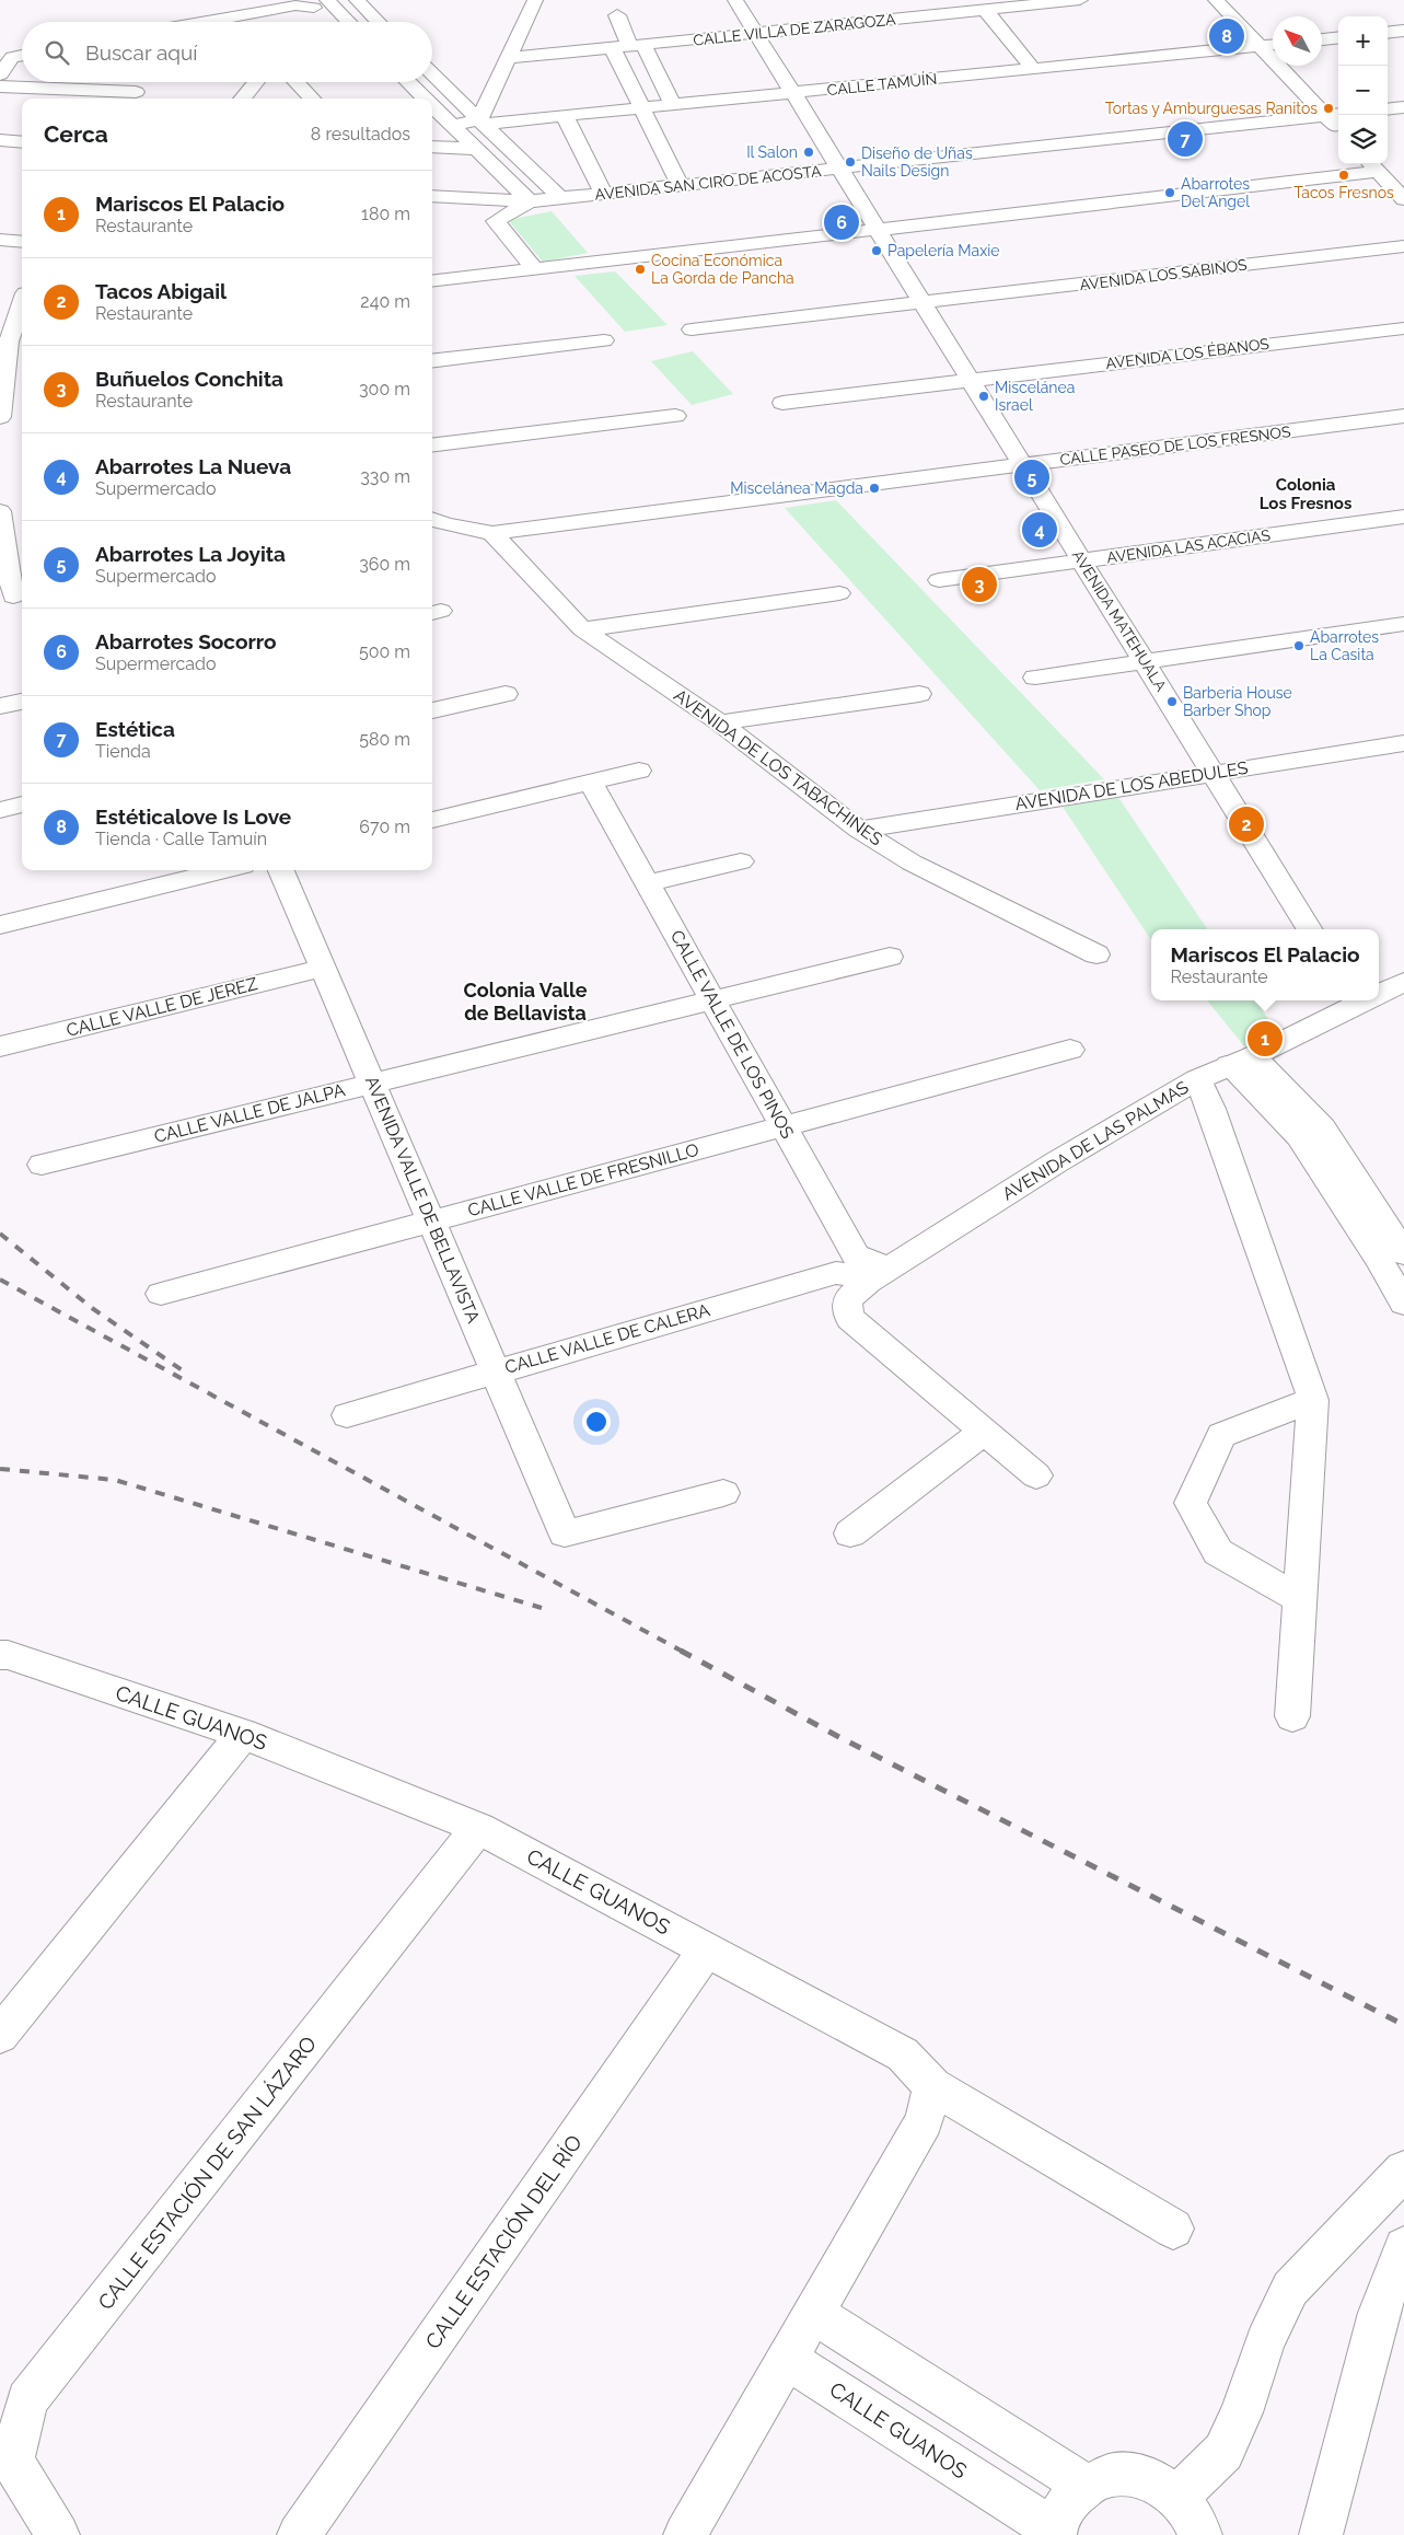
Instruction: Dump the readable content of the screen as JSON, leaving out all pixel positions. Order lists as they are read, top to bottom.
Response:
{
  "streets": {
    "street": [
      "CALLE VILLA DE ZARAGOZA",
      "CALLE TAMUÍN",
      "AVENIDA SAN CIRO DE ACOSTA",
      "AVENIDA LOS SABINOS",
      "AVENIDA LOS ÉBANOS",
      "CALLE PASEO DE LOS FRESNOS",
      "AVENIDA LAS ACACIAS",
      "AVENIDA MATEHUALA",
      "AVENIDA DE LOS TABACHINES",
      "AVENIDA DE LOS ABEDULES",
      "CALLE VALLE DE JEREZ",
      "CALLE VALLE DE LOS PINOS",
      "CALLE VALLE DE JALPA",
      "AVENIDA DE LAS PALMAS",
      "CALLE VALLE DE FRESNILLO",
      "AVENIDA VALLE DE BELLAVISTA",
      "CALLE VALLE DE CALERA",
      "CALLE GUANOS",
      "CALLE ESTACIÓN DE SAN LÁZARO",
      "CALLE ESTACIÓN DEL RÍO"
    ]
  },
  "crossings": [
    ["CALLE VILLA DE ZARAGOZA", "AVENIDA MATEHUALA"],
    ["CALLE TAMUÍN", "AVENIDA MATEHUALA"],
    ["AVENIDA SAN CIRO DE ACOSTA", "AVENIDA MATEHUALA"],
    ["AVENIDA LOS SABINOS", "AVENIDA MATEHUALA"],
    ["AVENIDA LOS ÉBANOS", "AVENIDA MATEHUALA"],
    ["CALLE PASEO DE LOS FRESNOS", "AVENIDA MATEHUALA"],
    ["CALLE PASEO DE LOS FRESNOS", "AVENIDA DE LOS TABACHINES"],
    ["AVENIDA LAS ACACIAS", "AVENIDA MATEHUALA"],
    ["AVENIDA MATEHUALA", "AVENIDA DE LOS ABEDULES"],
    ["AVENIDA DE LOS TABACHINES", "AVENIDA DE LOS ABEDULES"],
    ["CALLE VALLE DE JEREZ", "AVENIDA VALLE DE BELLAVISTA"],
    ["CALLE VALLE DE LOS PINOS", "CALLE VALLE DE JALPA"],
    ["CALLE VALLE DE LOS PINOS", "AVENIDA DE LAS PALMAS"],
    ["CALLE VALLE DE LOS PINOS", "CALLE VALLE DE FRESNILLO"],
    ["CALLE VALLE DE LOS PINOS", "CALLE VALLE DE CALERA"],
    ["CALLE VALLE DE JALPA", "AVENIDA VALLE DE BELLAVISTA"],
    ["AVENIDA DE LAS PALMAS", "CALLE VALLE DE CALERA"],
    ["CALLE VALLE DE FRESNILLO", "AVENIDA VALLE DE BELLAVISTA"],
    ["AVENIDA VALLE DE BELLAVISTA", "CALLE VALLE DE CALERA"],
    ["CALLE GUANOS", "CALLE ESTACIÓN DE SAN LÁZARO"],
    ["CALLE GUANOS", "CALLE ESTACIÓN DEL RÍO"]
  ],
  "districts": ["Colonia Los Fresnos", "Colonia Valle de Bellavista"],
  "places": [
    "Tortas y Amburguesas Ranitos",
    "Il Salon",
    "Diseño de Uñas Nails Design",
    "Tacos Fresnos",
    "Abarrotes Del Angel",
    "Papelería Maxie",
    "Cocina Económica La Gorda de Pancha",
    "Miscelánea Israel",
    "Miscelánea Magda",
    "Abarrotes La Casita",
    "Barbería House Barber Shop"
  ],
  "north": "top left",
  "page": {
    "map_buttons": ["+", "−"],
    "pins": [
      "8",
      "7",
      "6",
      "5",
      "4",
      "3",
      "2",
      "1"
    ],
    "search": "Buscar aquí",
    "heading": ["Cerca", "8 resultados"],
    "list": [
      {
        "mark": "1",
        "name": "Mariscos El Palacio",
        "note": "Restaurante",
        "value": "180 m"
      },
      {
        "mark": "2",
        "name": "Tacos Abigail",
        "note": "Restaurante",
        "value": "240 m"
      },
      {
        "mark": "3",
        "name": "Buñuelos Conchita",
        "note": "Restaurante",
        "value": "300 m"
      },
      {
        "mark": "4",
        "name": "Abarrotes La Nueva",
        "note": "Supermercado",
        "value": "330 m"
      },
      {
        "mark": "5",
        "name": "Abarrotes La Joyita",
        "note": "Supermercado",
        "value": "360 m"
      },
      {
        "mark": "6",
        "name": "Abarrotes Socorro",
        "note": "Supermercado",
        "value": "500 m"
      },
      {
        "mark": "7",
        "name": "Estética",
        "note": "Tienda",
        "value": "580 m"
      },
      {
        "mark": "8",
        "name": "Estéticalove Is Love",
        "note": "Tienda · Calle Tamuín",
        "value": "670 m"
      }
    ],
    "popup": ["Mariscos El Palacio", "Restaurante"]
  }
}
